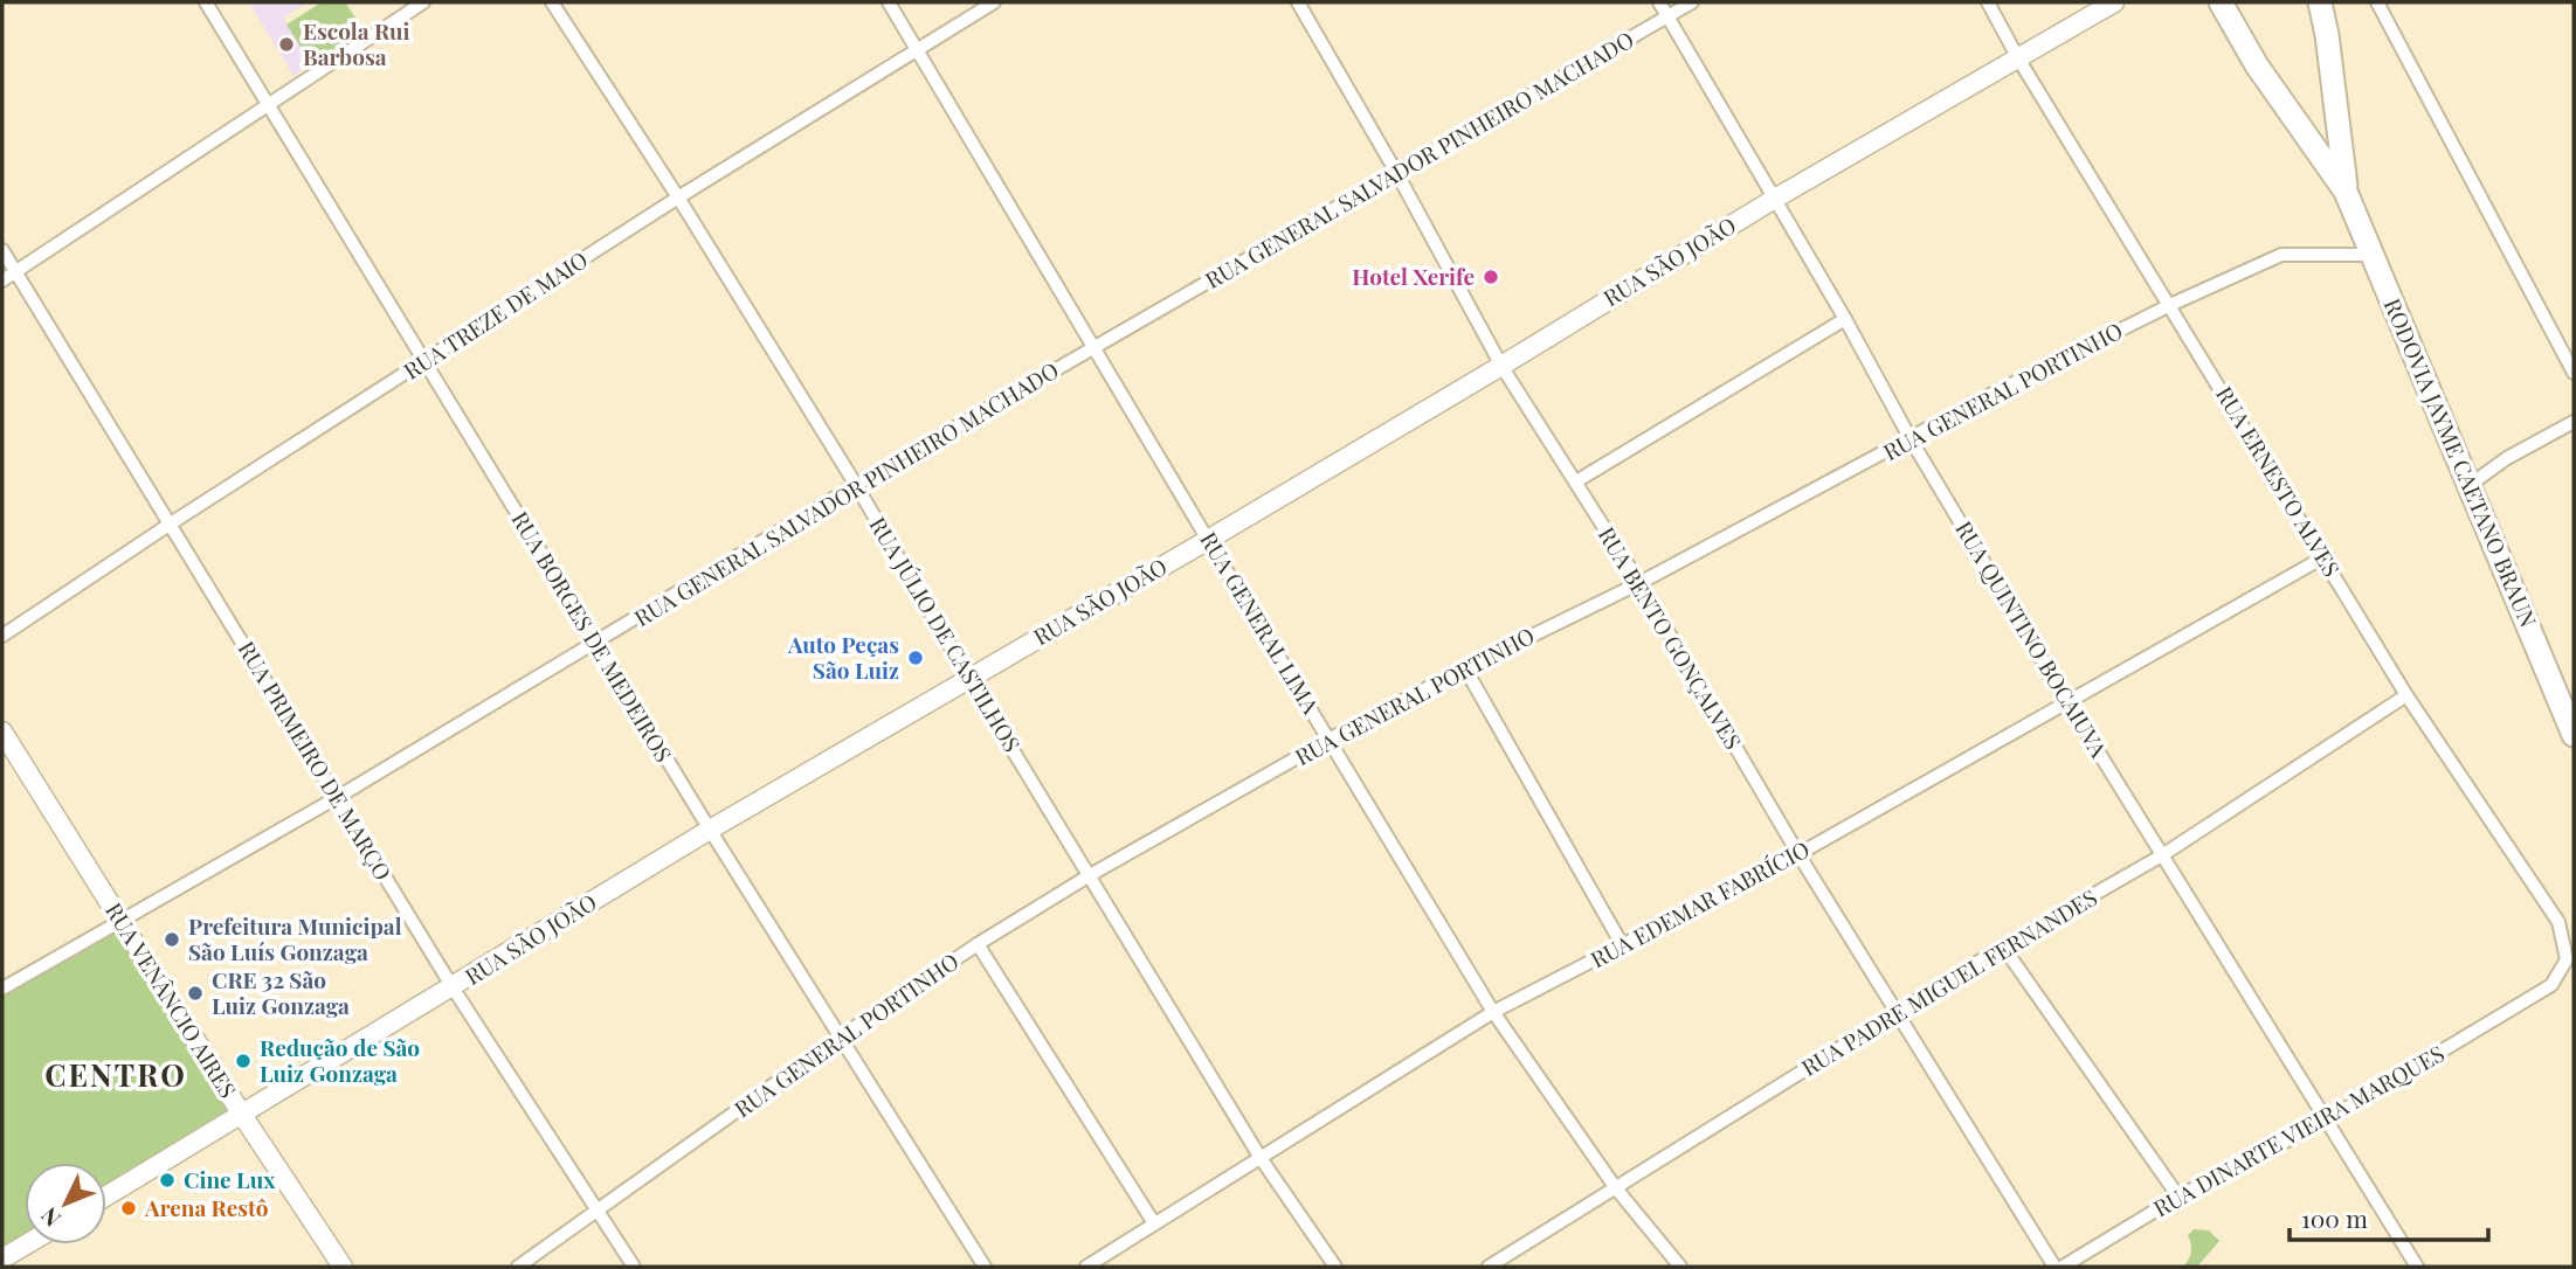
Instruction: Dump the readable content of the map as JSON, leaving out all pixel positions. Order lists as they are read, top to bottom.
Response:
{
  "streets": {
    "highway": ["RODOVIA JAYME CAETANO BRAUN"],
    "main road": ["RUA SÃO JOÃO", "RUA VENÂNCIO AIRES"],
    "street": [
      "RUA GENERAL SALVADOR PINHEIRO MACHADO",
      "RUA TREZE DE MAIO",
      "RUA GENERAL PORTINHO",
      "RUA ERNESTO ALVES",
      "RUA GENERAL LIMA",
      "RUA JÚLIO DE CASTILHOS",
      "RUA BORGES DE MEDEIROS",
      "RUA BENTO GONÇALVES",
      "RUA QUINTINO BOCAIUVA",
      "RUA PRIMEIRO DE MARÇO",
      "RUA EDEMAR FABRÍCIO",
      "RUA PADRE MIGUEL FERNANDES",
      "RUA DINARTE VIEIRA MARQUES"
    ]
  },
  "crossings": [
    ["RUA GENERAL SALVADOR PINHEIRO MACHADO", "RUA GENERAL LIMA"],
    ["RUA GENERAL SALVADOR PINHEIRO MACHADO", "RUA JÚLIO DE CASTILHOS"],
    ["RUA GENERAL SALVADOR PINHEIRO MACHADO", "RUA BORGES DE MEDEIROS"],
    ["RUA GENERAL SALVADOR PINHEIRO MACHADO", "RUA BENTO GONÇALVES"],
    ["RUA GENERAL SALVADOR PINHEIRO MACHADO", "RUA QUINTINO BOCAIUVA"],
    ["RUA GENERAL SALVADOR PINHEIRO MACHADO", "RUA PRIMEIRO DE MARÇO"],
    ["RUA GENERAL SALVADOR PINHEIRO MACHADO", "RUA VENÂNCIO AIRES"],
    ["RUA SÃO JOÃO", "RUA ERNESTO ALVES"],
    ["RUA SÃO JOÃO", "RUA GENERAL LIMA"],
    ["RUA SÃO JOÃO", "RUA JÚLIO DE CASTILHOS"],
    ["RUA SÃO JOÃO", "RUA BORGES DE MEDEIROS"],
    ["RUA SÃO JOÃO", "RUA BENTO GONÇALVES"],
    ["RUA SÃO JOÃO", "RUA QUINTINO BOCAIUVA"],
    ["RUA SÃO JOÃO", "RUA PRIMEIRO DE MARÇO"],
    ["RUA SÃO JOÃO", "RUA VENÂNCIO AIRES"],
    ["RUA TREZE DE MAIO", "RUA GENERAL LIMA"],
    ["RUA TREZE DE MAIO", "RUA JÚLIO DE CASTILHOS"],
    ["RUA TREZE DE MAIO", "RUA BORGES DE MEDEIROS"],
    ["RUA TREZE DE MAIO", "RUA PRIMEIRO DE MARÇO"],
    ["RUA GENERAL PORTINHO", "RODOVIA JAYME CAETANO BRAUN"],
    ["RUA GENERAL PORTINHO", "RUA ERNESTO ALVES"],
    ["RUA GENERAL PORTINHO", "RUA GENERAL LIMA"],
    ["RUA GENERAL PORTINHO", "RUA JÚLIO DE CASTILHOS"],
    ["RUA GENERAL PORTINHO", "RUA BORGES DE MEDEIROS"],
    ["RUA GENERAL PORTINHO", "RUA BENTO GONÇALVES"],
    ["RUA GENERAL PORTINHO", "RUA QUINTINO BOCAIUVA"],
    ["RUA GENERAL PORTINHO", "RUA PRIMEIRO DE MARÇO"],
    ["RUA ERNESTO ALVES", "RUA EDEMAR FABRÍCIO"],
    ["RUA ERNESTO ALVES", "RUA PADRE MIGUEL FERNANDES"],
    ["RUA ERNESTO ALVES", "RUA DINARTE VIEIRA MARQUES"],
    ["RUA GENERAL LIMA", "RUA EDEMAR FABRÍCIO"],
    ["RUA GENERAL LIMA", "RUA PADRE MIGUEL FERNANDES"],
    ["RUA JÚLIO DE CASTILHOS", "RUA EDEMAR FABRÍCIO"],
    ["RUA BENTO GONÇALVES", "RUA EDEMAR FABRÍCIO"],
    ["RUA BENTO GONÇALVES", "RUA PADRE MIGUEL FERNANDES"],
    ["RUA QUINTINO BOCAIUVA", "RUA EDEMAR FABRÍCIO"],
    ["RUA QUINTINO BOCAIUVA", "RUA PADRE MIGUEL FERNANDES"],
    ["RUA QUINTINO BOCAIUVA", "RUA DINARTE VIEIRA MARQUES"]
  ],
  "districts": ["CENTRO"],
  "places": [
    "Escola Rui Barbosa",
    "Hotel Xerife",
    "Auto Peças São Luiz",
    "Prefeitura Municipal São Luís Gonzaga",
    "CRE 32 São Luiz Gonzaga",
    "Redução de São Luiz Gonzaga",
    "Cine Lux",
    "Arena Restô"
  ],
  "scale_bar": "100 m",
  "north": "bottom left"
}
